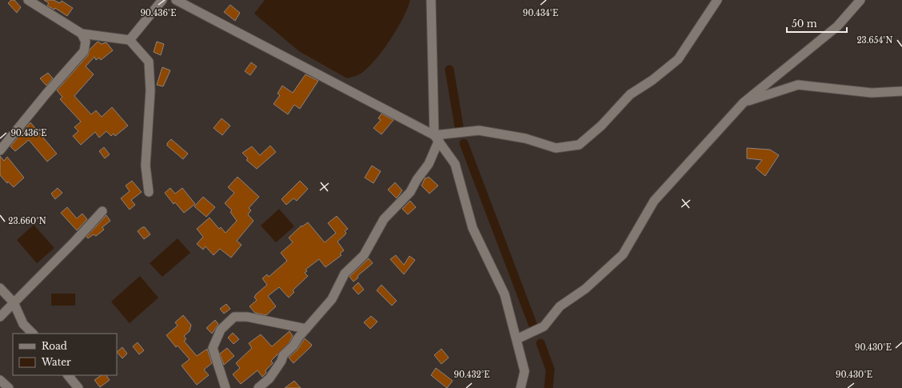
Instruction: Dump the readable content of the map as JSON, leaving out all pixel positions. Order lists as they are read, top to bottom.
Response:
{
  "legend": ["Road", "Water"],
  "scale_bar": "50 m",
  "coordinates": [
    "90.436°E",
    "90.434°E",
    "23.654°N",
    "23.660°N",
    "90.430°E",
    "90.432°E"
  ]
}
